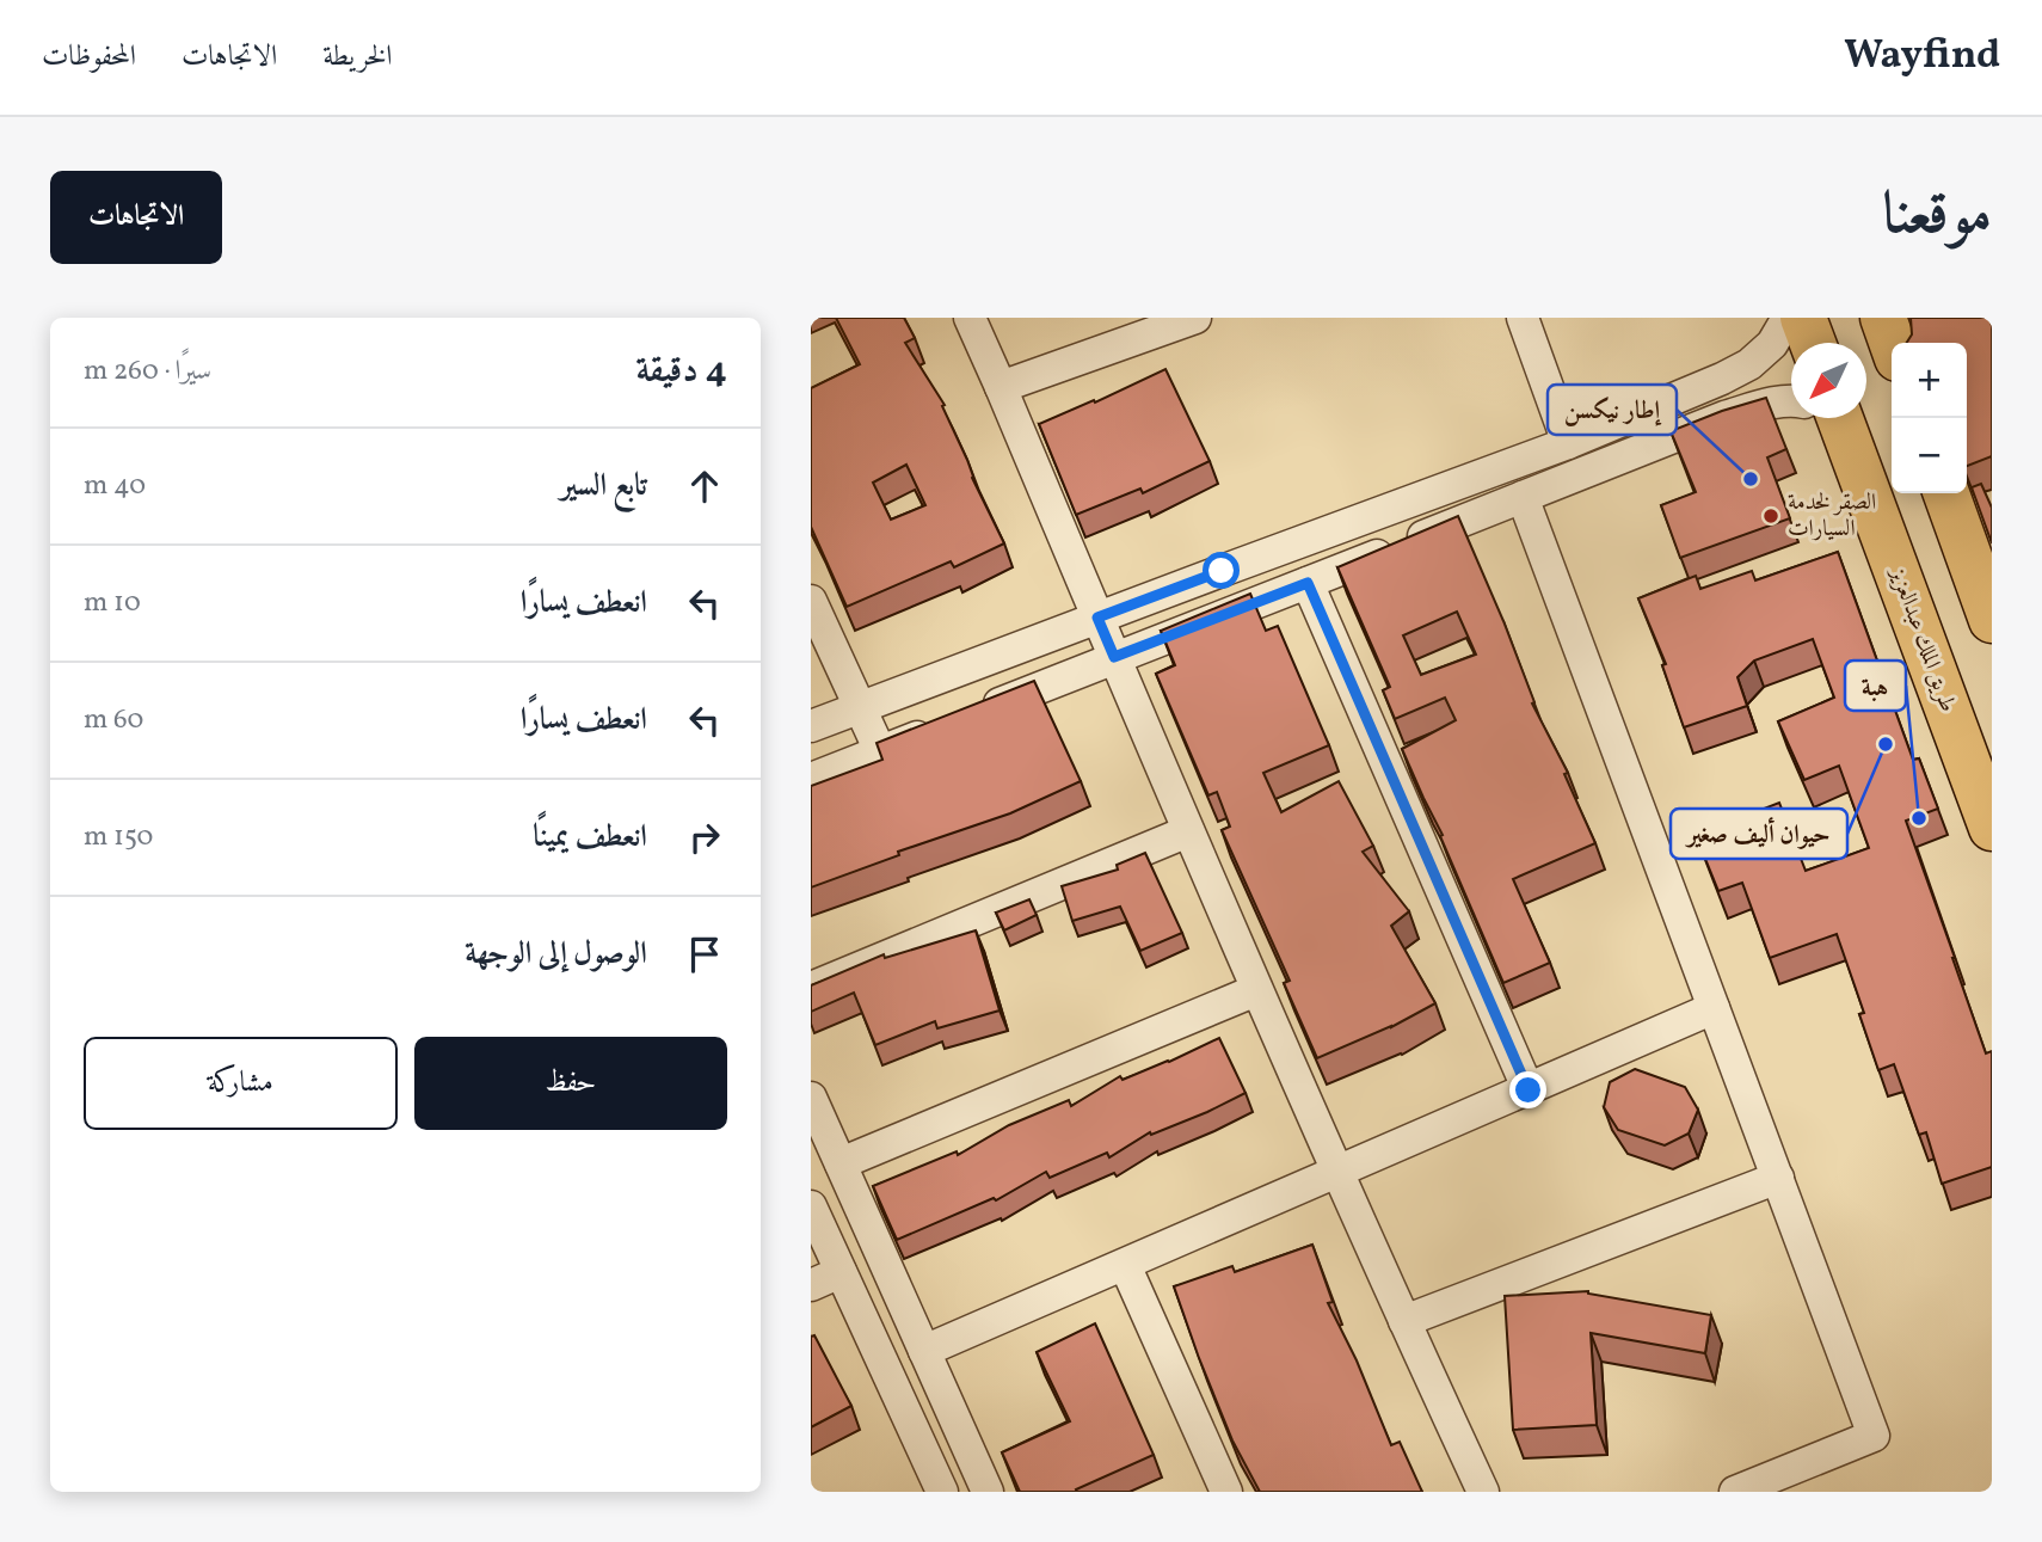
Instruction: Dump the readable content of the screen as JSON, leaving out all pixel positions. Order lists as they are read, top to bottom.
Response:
{
  "streets": {
    "highway": ["طريق الملك عبدالعزيز"]
  },
  "places": [
    "إطار نيكسن",
    "الصقر لخدمة السيارات",
    "حيوان أليف صغير",
    "هبة"
  ],
  "north": "bottom left",
  "page": {
    "header": "Wayfind",
    "nav": ["الخريطة", "الاتجاهات", "المحفوظات"],
    "title": "موقعنا",
    "buttons": [
      "الاتجاهات",
      ["حفظ", "مشاركة"]
    ],
    "heading": ["4 دقيقة", "سيرًا · 260 m"],
    "map_buttons": ["+", "−"],
    "list": [
      ["تابع السير", "40 m"],
      ["انعطف يسارًا", "10 m"],
      ["انعطف يسارًا", "60 m"],
      ["انعطف يمينًا", "150 m"],
      "الوصول إلى الوجهة"
    ]
  }
}
